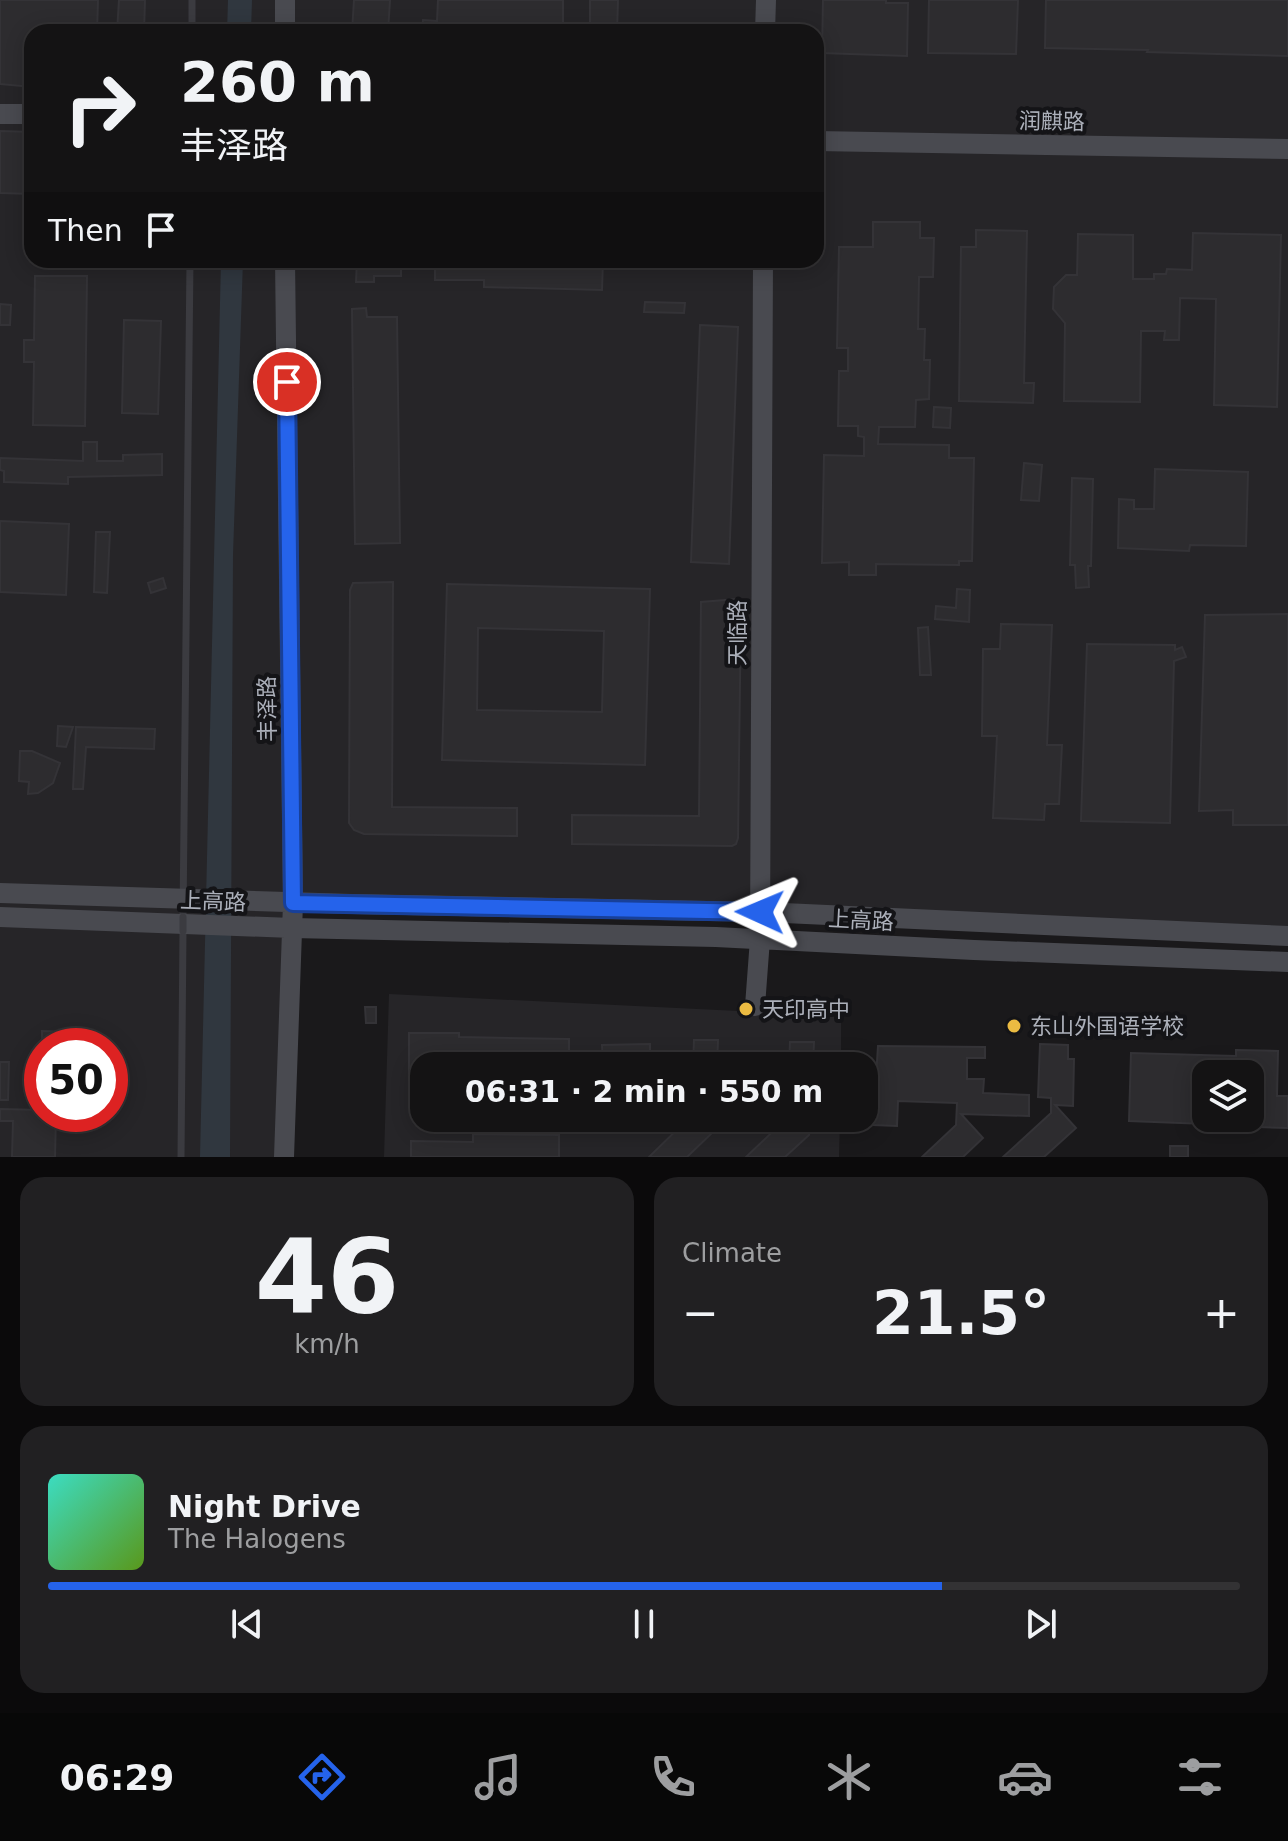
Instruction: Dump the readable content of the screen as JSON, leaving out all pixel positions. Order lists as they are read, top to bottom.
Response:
{
  "streets": {
    "main road": [
      "润麒路",
      "天临路",
      "丰泽路",
      "上高路"
    ]
  },
  "crossings": [
    ["天临路", "上高路"],
    ["丰泽路", "上高路"]
  ],
  "places": ["天印高中", "东山外国语学校"],
  "page": {
    "turn": ["260 m", "丰泽路"],
    "then": "Then",
    "limit": "50",
    "trip": "06:31 · 2 min · 550 m",
    "tile": [
      ["46", "km/h"],
      "Climate"
    ],
    "heat": ["−", "21.5°", "+"],
    "song": ["Night Drive", "The Halogens"],
    "tabs": "06:29"
  }
}
